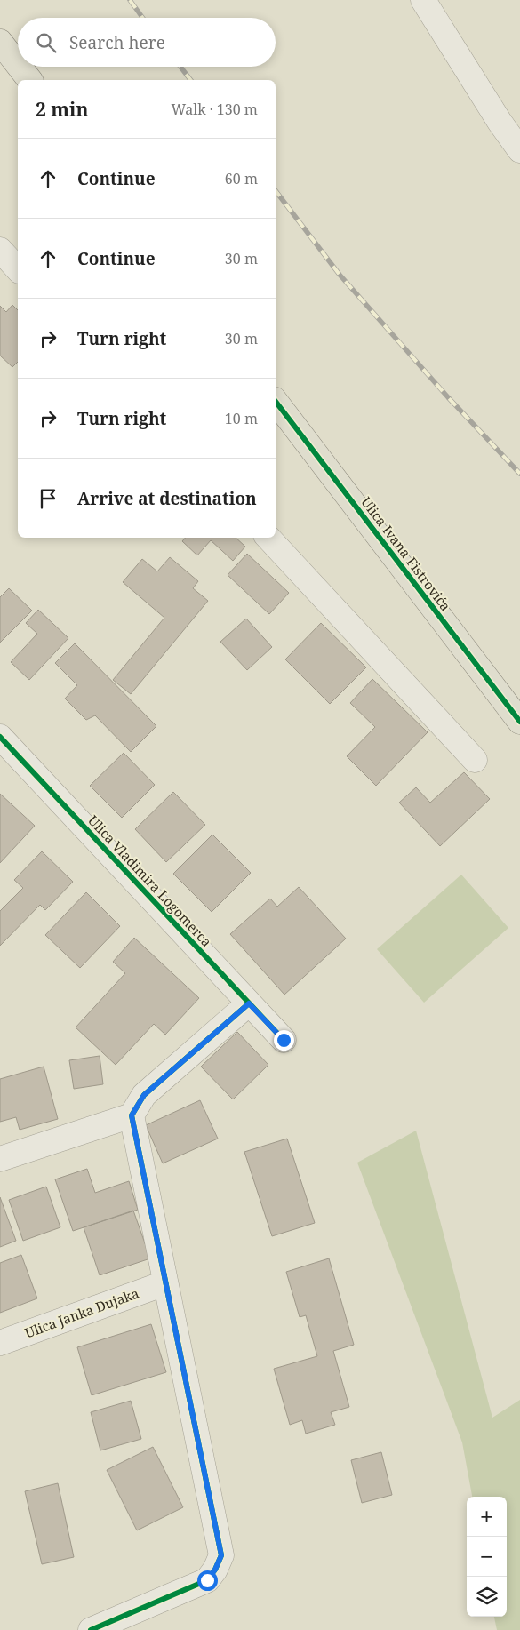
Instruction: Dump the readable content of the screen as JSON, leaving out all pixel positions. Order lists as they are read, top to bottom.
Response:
{
  "streets": {
    "main road": ["Ulica Ivana Fistrovića"],
    "street": ["Ulica Vladimira Logomerca", "Ulica Janka Dujaka"]
  },
  "page": {
    "search": "Search here",
    "heading": ["2 min", "Walk · 130 m"],
    "list": [
      ["Continue", "60 m"],
      ["Continue", "30 m"],
      ["Turn right", "30 m"],
      ["Turn right", "10 m"],
      "Arrive at destination"
    ],
    "map_buttons": ["+", "−"]
  }
}
